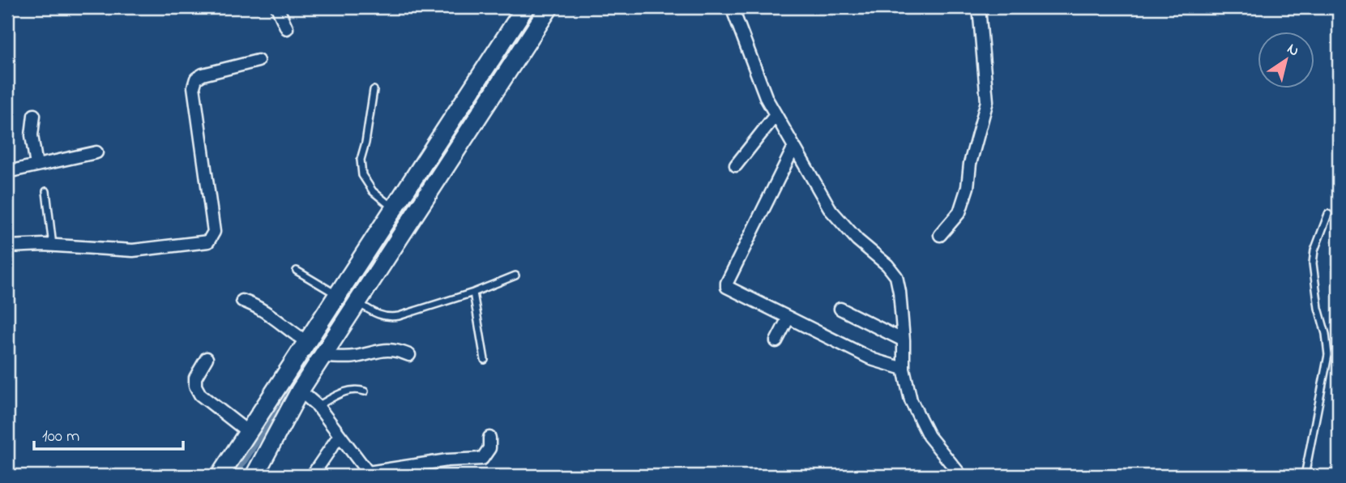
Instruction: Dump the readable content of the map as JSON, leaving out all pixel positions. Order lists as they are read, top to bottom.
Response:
{
  "scale_bar": "100 m",
  "north": "top right"
}
